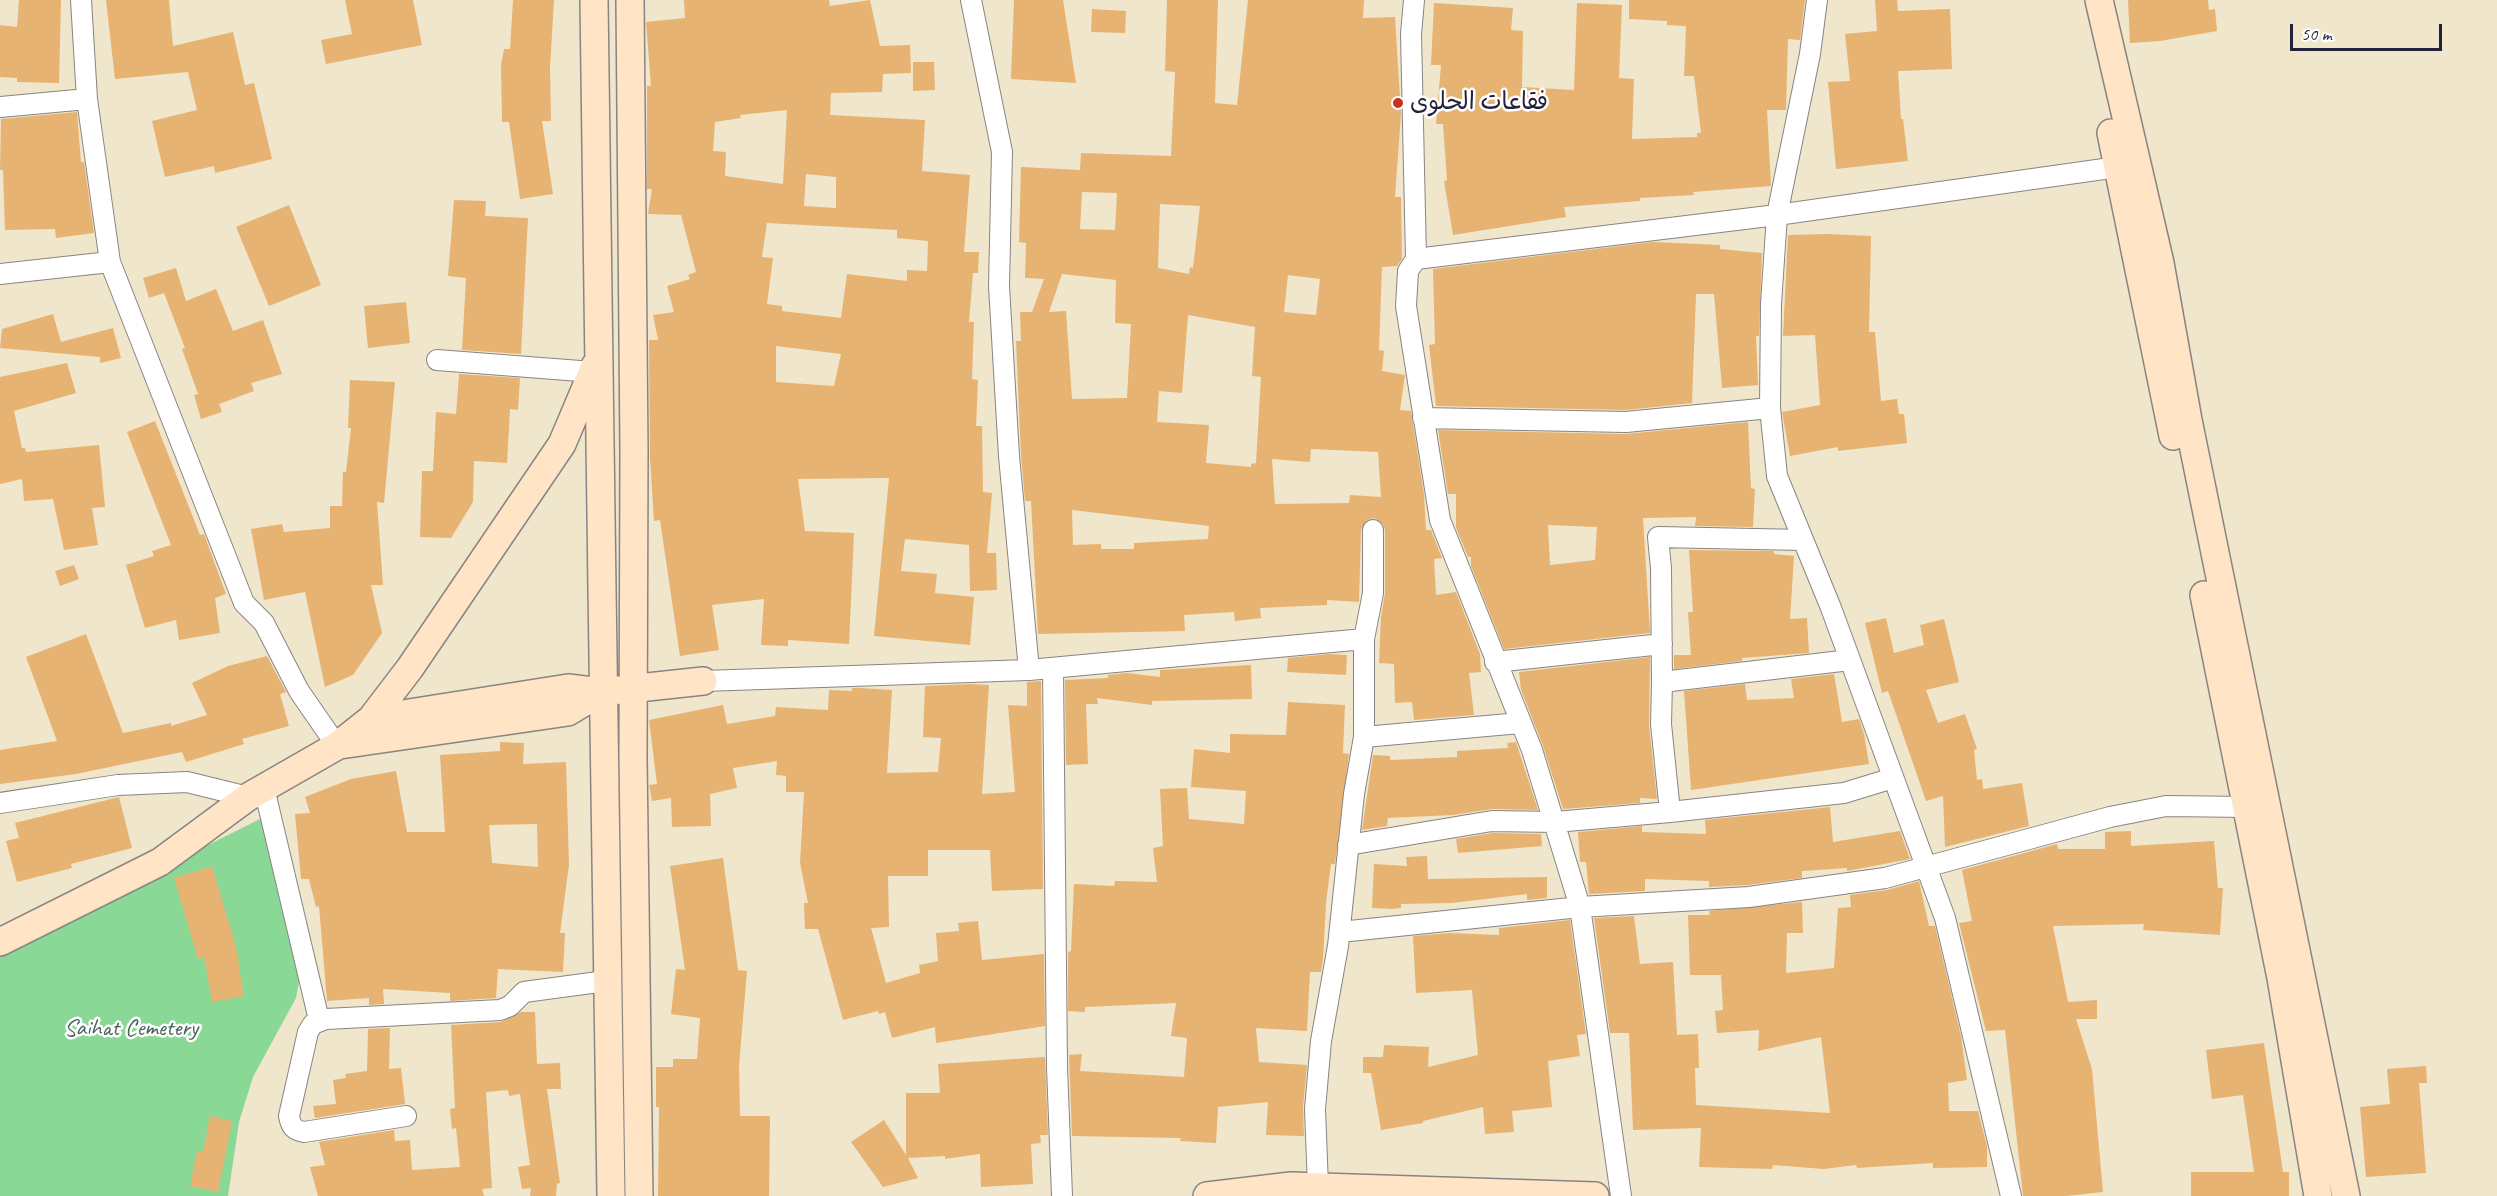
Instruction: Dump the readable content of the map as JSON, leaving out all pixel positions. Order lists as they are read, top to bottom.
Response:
{
  "parks": ["Saihat Cemetery"],
  "places": ["فقاعات الحلوى"],
  "scale_bar": "50 m"
}
